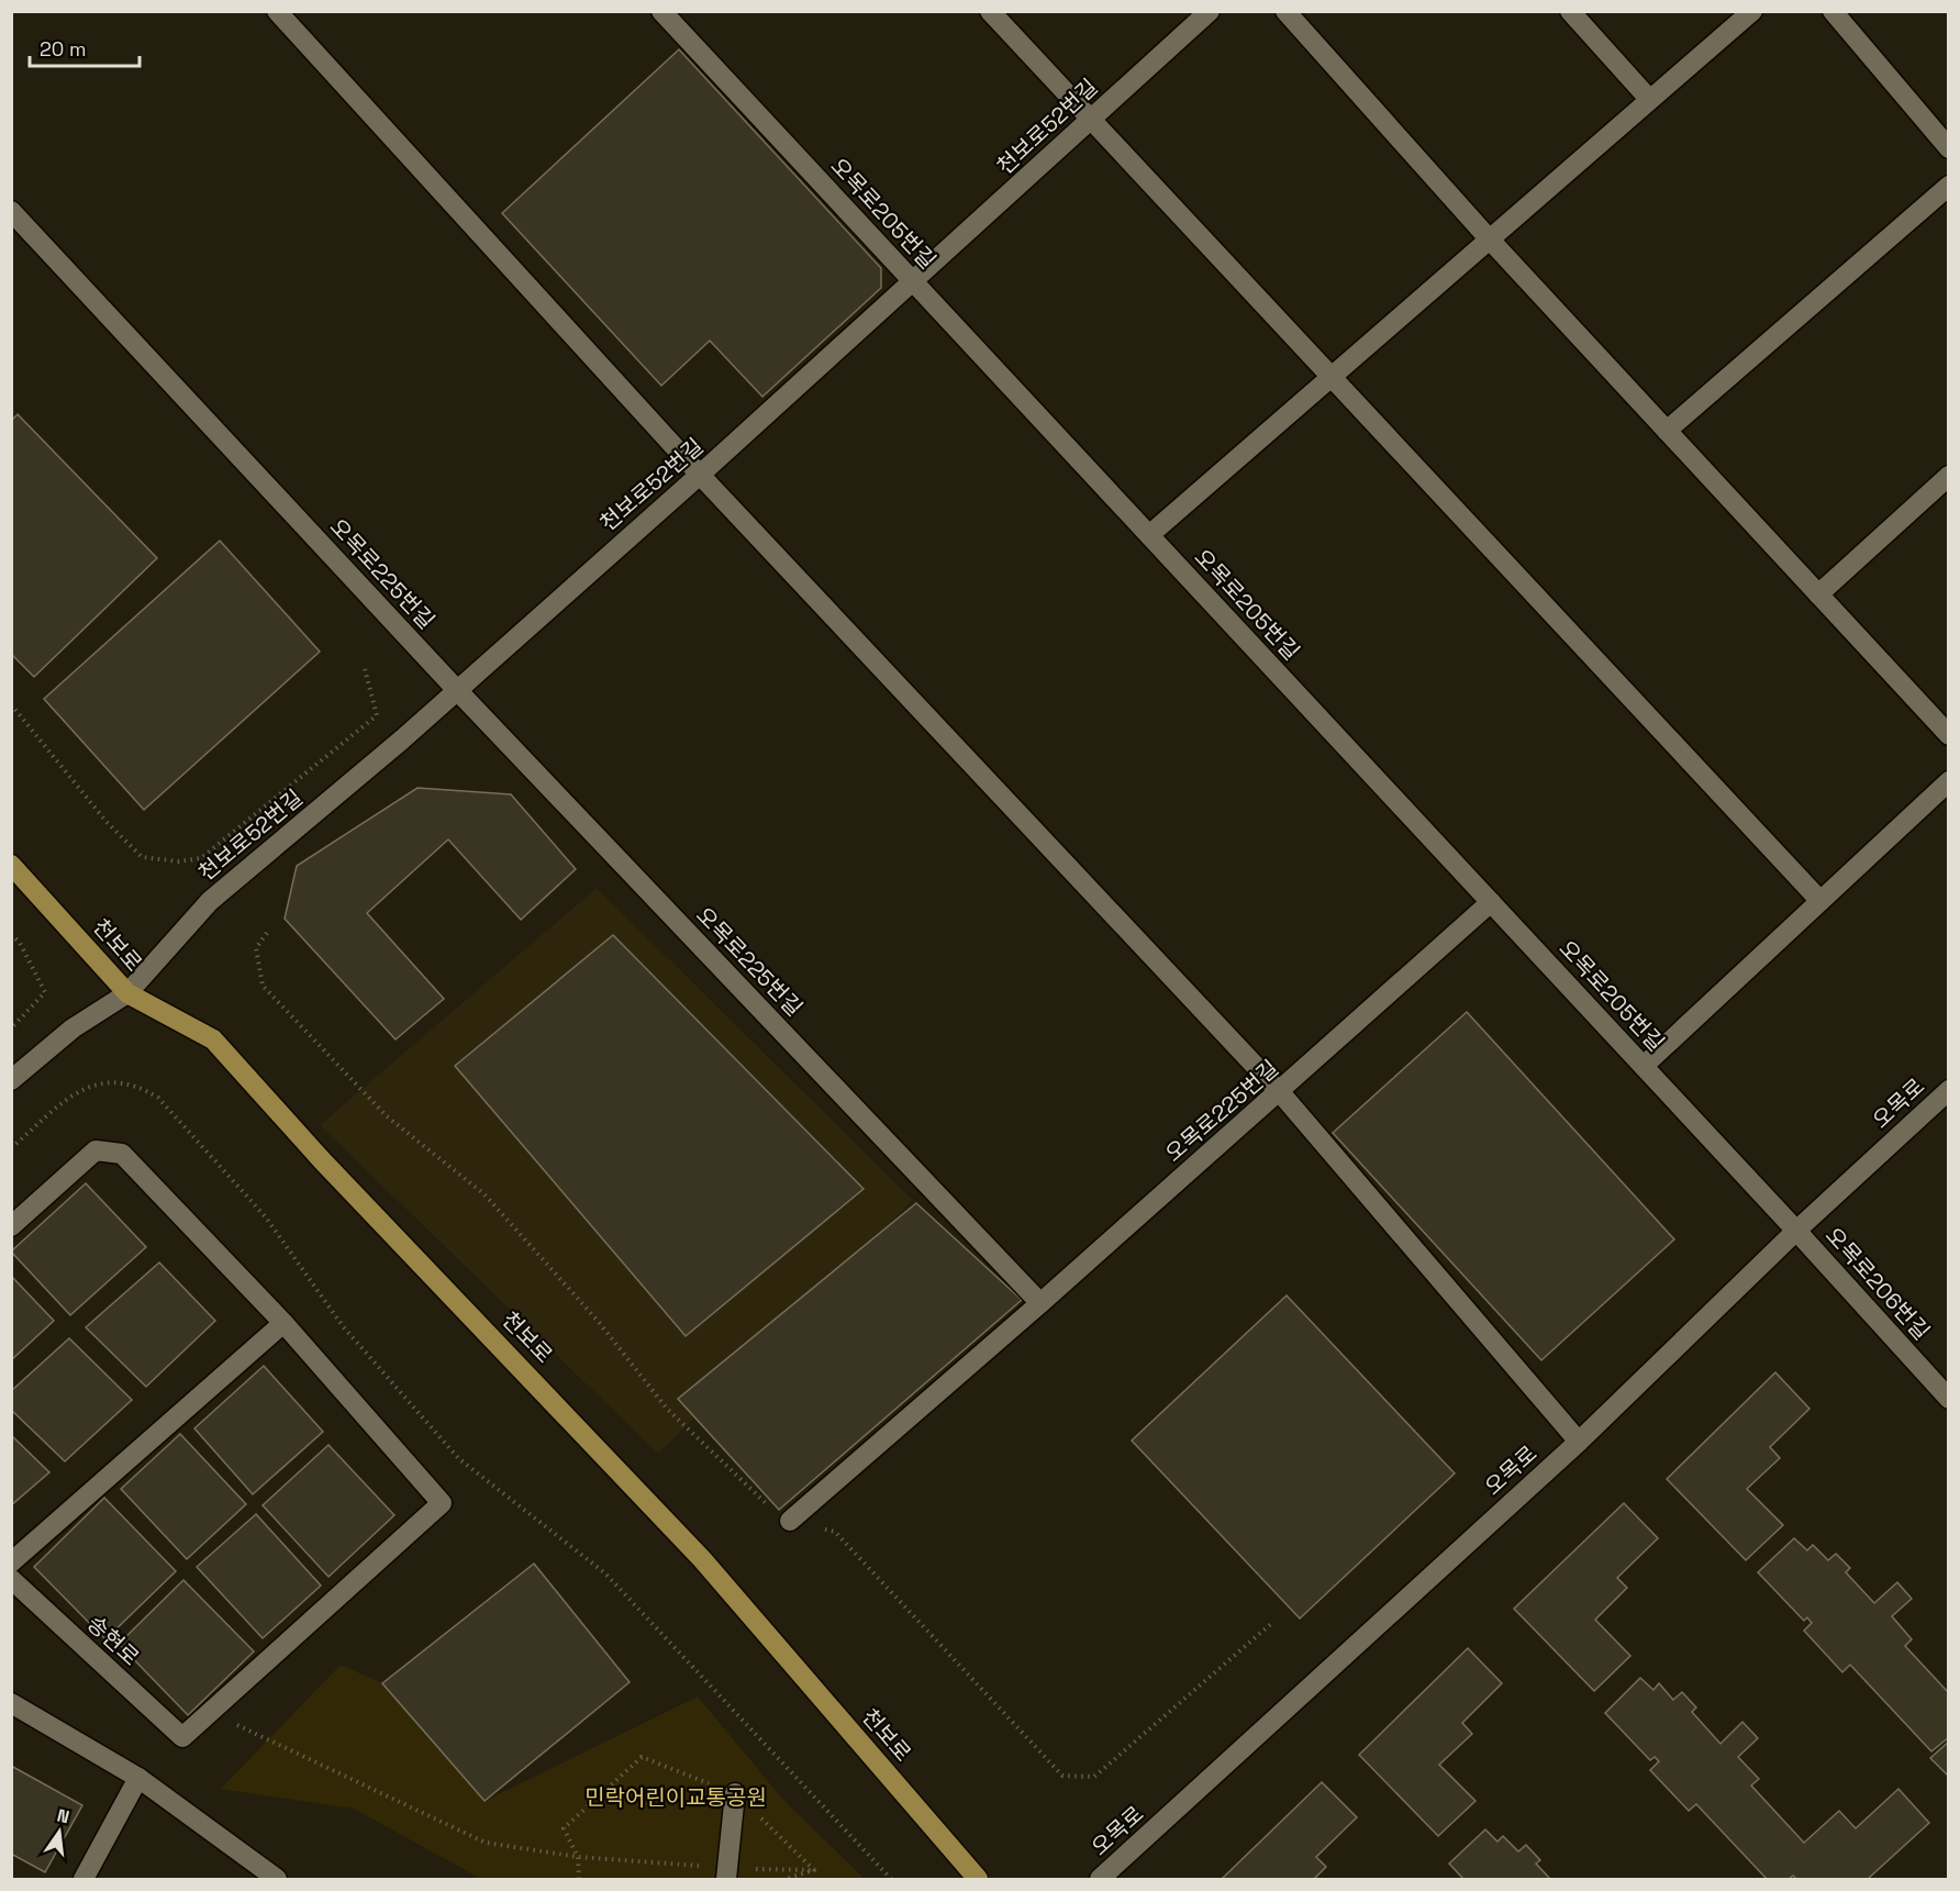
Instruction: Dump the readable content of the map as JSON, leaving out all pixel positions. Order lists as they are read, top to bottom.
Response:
{
  "streets": {
    "main road": ["천보로"],
    "street": [
      "천보로52번길",
      "오목로205번길",
      "오목로225번길",
      "오목로",
      "오목로206번길",
      "송현로"
    ]
  },
  "crossings": [
    ["천보로52번길", "오목로205번길"],
    ["천보로52번길", "오목로225번길"],
    ["천보로52번길", "천보로"],
    ["오목로205번길", "오목로225번길"],
    ["오목로205번길", "오목로"],
    ["오목로205번길", "오목로206번길"],
    ["오목로", "오목로206번길"]
  ],
  "parks": ["민락어린이교통공원"],
  "scale_bar": "20 m",
  "north": "top"
}
